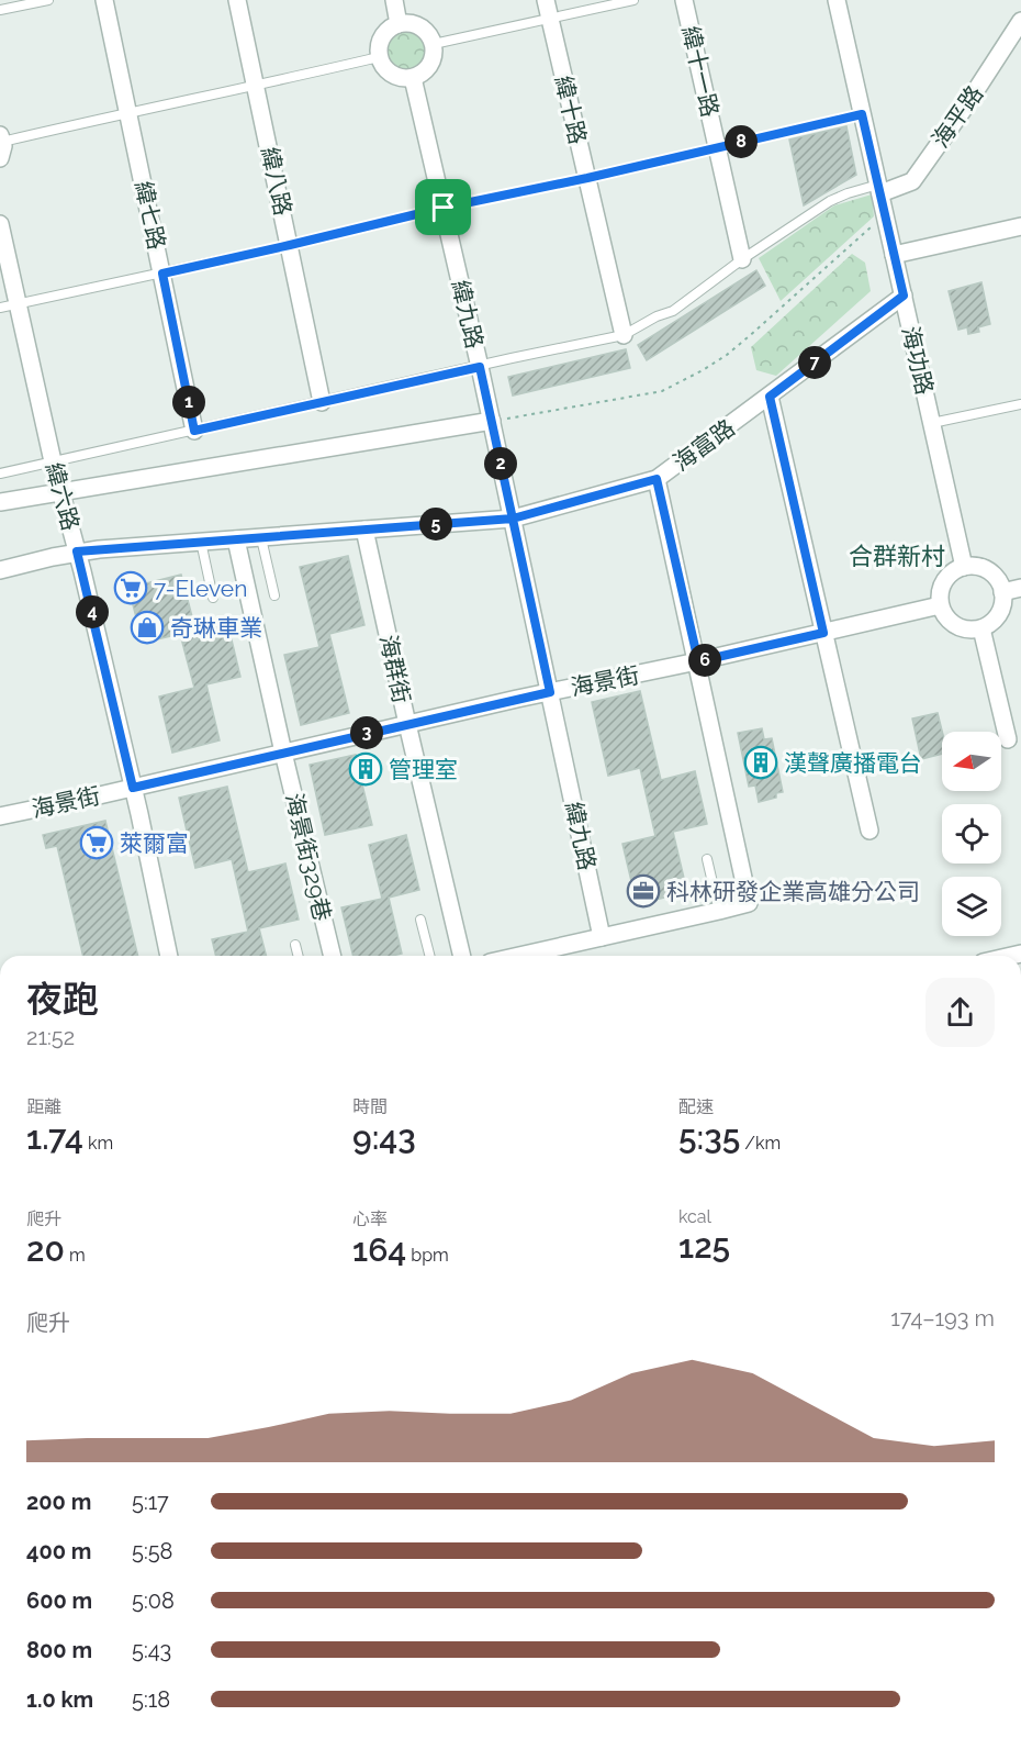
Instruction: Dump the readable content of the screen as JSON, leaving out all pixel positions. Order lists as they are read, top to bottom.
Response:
{
  "streets": {
    "street": [
      "緯十一路",
      "緯十路",
      "海平路",
      "緯八路",
      "緯七路",
      "緯九路",
      "海功路",
      "海富路",
      "緯六路",
      "海群街",
      "海景街",
      "海景街329巷"
    ]
  },
  "crossings": [
    ["海平路", "海功路"],
    ["緯九路", "海富路"],
    ["緯九路", "海景街"],
    ["海功路", "海富路"],
    ["海功路", "海景街"],
    ["海富路", "緯六路"],
    ["海富路", "海群街"],
    ["海富路", "海景街329巷"],
    ["緯六路", "海景街"],
    ["海群街", "海景街"],
    ["海景街", "海景街329巷"]
  ],
  "districts": ["合群新村"],
  "places": {
    "supermarket": ["7-Eleven", "萊爾富"],
    "shop": ["奇琳車業"],
    "building": ["漢聲廣播電台", "管理室"],
    "office": ["科林研發企業高雄分公司"]
  },
  "north": "left",
  "page": {
    "pins": [
      "8",
      "7",
      "1",
      "2",
      "5",
      "4",
      "6",
      "3"
    ],
    "heading": ["夜跑", "21:52"],
    "stats": [
      ["距離", "1.74 km"],
      ["時間", "9:43"],
      ["配速", "5:35 /km"],
      ["爬升", "20 m"],
      ["心率", "164 bpm"],
      ["kcal", "125"]
    ],
    "chart": ["爬升", "174–193 m"],
    "list": [
      {
        "name": "200 m",
        "note": "5:17"
      },
      {
        "name": "400 m",
        "note": "5:58"
      },
      {
        "name": "600 m",
        "note": "5:08"
      },
      {
        "name": "800 m",
        "note": "5:43"
      },
      {
        "name": "1.0 km",
        "note": "5:18"
      }
    ]
  }
}
